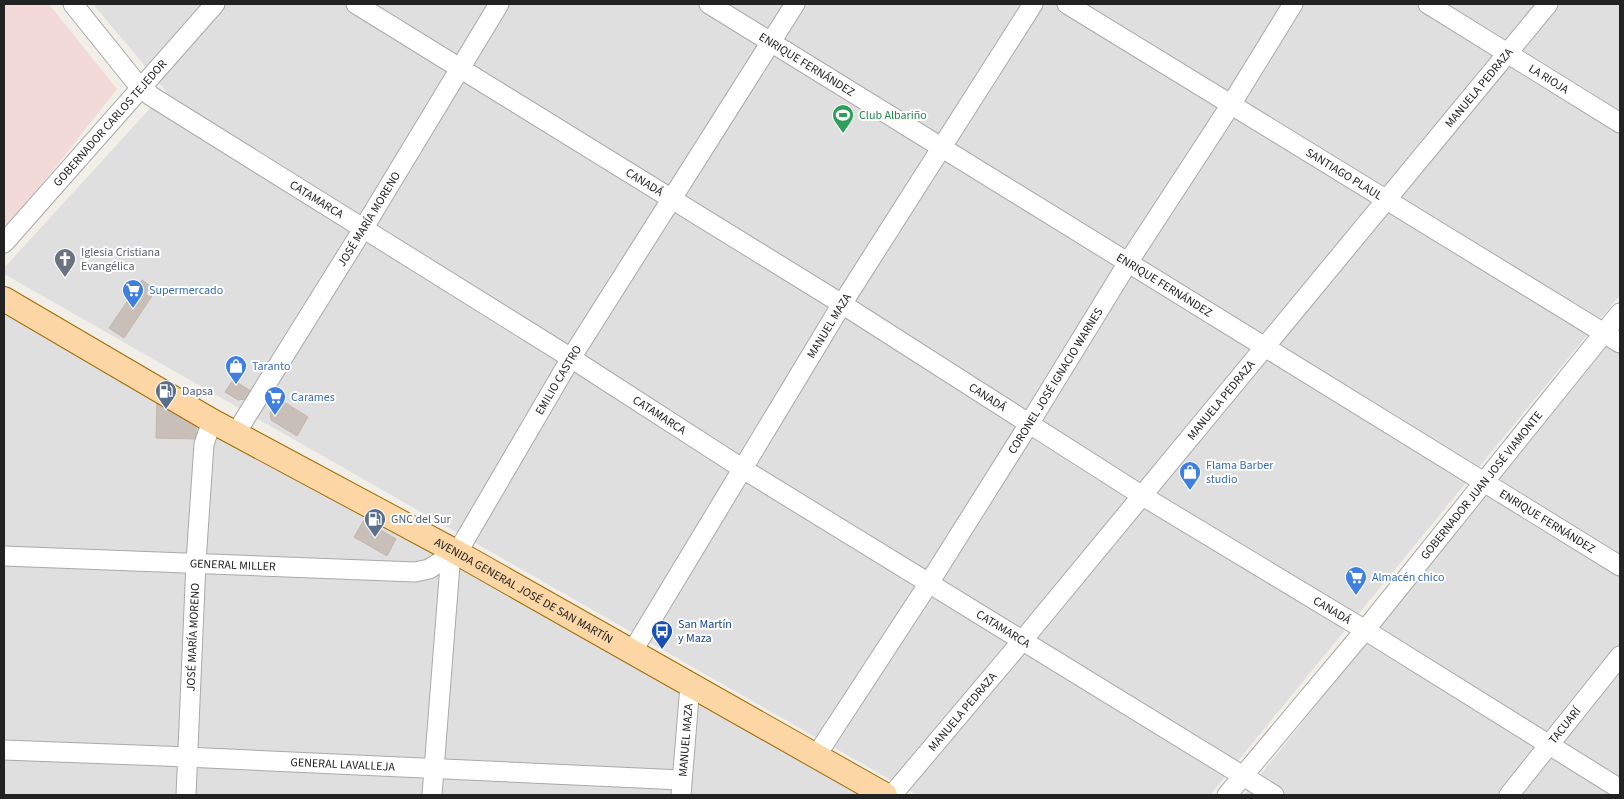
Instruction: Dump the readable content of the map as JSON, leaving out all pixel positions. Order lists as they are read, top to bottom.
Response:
{
  "streets": {
    "main road": ["AVENIDA GENERAL JOSÉ DE SAN MARTÍN"],
    "street": [
      "ENRIQUE FERNÁNDEZ",
      "LA RIOJA",
      "MANUELA PEDRAZA",
      "GOBERNADOR CARLOS TEJEDOR",
      "SANTIAGO PLAUL",
      "CANADÁ",
      "CATAMARCA",
      "JOSÉ MARÍA MORENO",
      "MANUEL MAZA",
      "EMILIO CASTRO",
      "CORONEL JOSÉ IGNACIO WARNES",
      "GOBERNADOR JUAN JOSÉ VIAMONTE",
      "GENERAL MILLER",
      "TACUARÍ",
      "GENERAL LAVALLEJA"
    ]
  },
  "crossings": [
    ["ENRIQUE FERNÁNDEZ", "MANUELA PEDRAZA"],
    ["ENRIQUE FERNÁNDEZ", "MANUEL MAZA"],
    ["ENRIQUE FERNÁNDEZ", "EMILIO CASTRO"],
    ["ENRIQUE FERNÁNDEZ", "CORONEL JOSÉ IGNACIO WARNES"],
    ["ENRIQUE FERNÁNDEZ", "GOBERNADOR JUAN JOSÉ VIAMONTE"],
    ["LA RIOJA", "MANUELA PEDRAZA"],
    ["MANUELA PEDRAZA", "SANTIAGO PLAUL"],
    ["MANUELA PEDRAZA", "CANADÁ"],
    ["MANUELA PEDRAZA", "CATAMARCA"],
    ["GOBERNADOR CARLOS TEJEDOR", "CATAMARCA"],
    ["SANTIAGO PLAUL", "CORONEL JOSÉ IGNACIO WARNES"],
    ["SANTIAGO PLAUL", "GOBERNADOR JUAN JOSÉ VIAMONTE"],
    ["CANADÁ", "JOSÉ MARÍA MORENO"],
    ["CANADÁ", "MANUEL MAZA"],
    ["CANADÁ", "EMILIO CASTRO"],
    ["CANADÁ", "CORONEL JOSÉ IGNACIO WARNES"],
    ["CANADÁ", "GOBERNADOR JUAN JOSÉ VIAMONTE"],
    ["CANADÁ", "TACUARÍ"],
    ["CATAMARCA", "JOSÉ MARÍA MORENO"],
    ["CATAMARCA", "MANUEL MAZA"],
    ["CATAMARCA", "EMILIO CASTRO"],
    ["CATAMARCA", "CORONEL JOSÉ IGNACIO WARNES"],
    ["CATAMARCA", "GOBERNADOR JUAN JOSÉ VIAMONTE"],
    ["JOSÉ MARÍA MORENO", "GENERAL MILLER"],
    ["JOSÉ MARÍA MORENO", "AVENIDA GENERAL JOSÉ DE SAN MARTÍN"],
    ["JOSÉ MARÍA MORENO", "GENERAL LAVALLEJA"],
    ["MANUEL MAZA", "AVENIDA GENERAL JOSÉ DE SAN MARTÍN"],
    ["MANUEL MAZA", "GENERAL LAVALLEJA"],
    ["EMILIO CASTRO", "GENERAL MILLER"],
    ["EMILIO CASTRO", "AVENIDA GENERAL JOSÉ DE SAN MARTÍN"],
    ["EMILIO CASTRO", "GENERAL LAVALLEJA"],
    ["CORONEL JOSÉ IGNACIO WARNES", "AVENIDA GENERAL JOSÉ DE SAN MARTÍN"],
    ["GENERAL MILLER", "AVENIDA GENERAL JOSÉ DE SAN MARTÍN"]
  ],
  "places": {
    "sports": ["Club Albariño"],
    "church": ["Iglesia Cristiana Evangélica"],
    "supermarket": ["Supermercado", "Carames", "Almacén chico"],
    "shop": ["Taranto", "Flama Barber studio"],
    "fuel station": ["Dapsa", "GNC del Sur"],
    "bus stop": ["San Martín y Maza"]
  }
}
